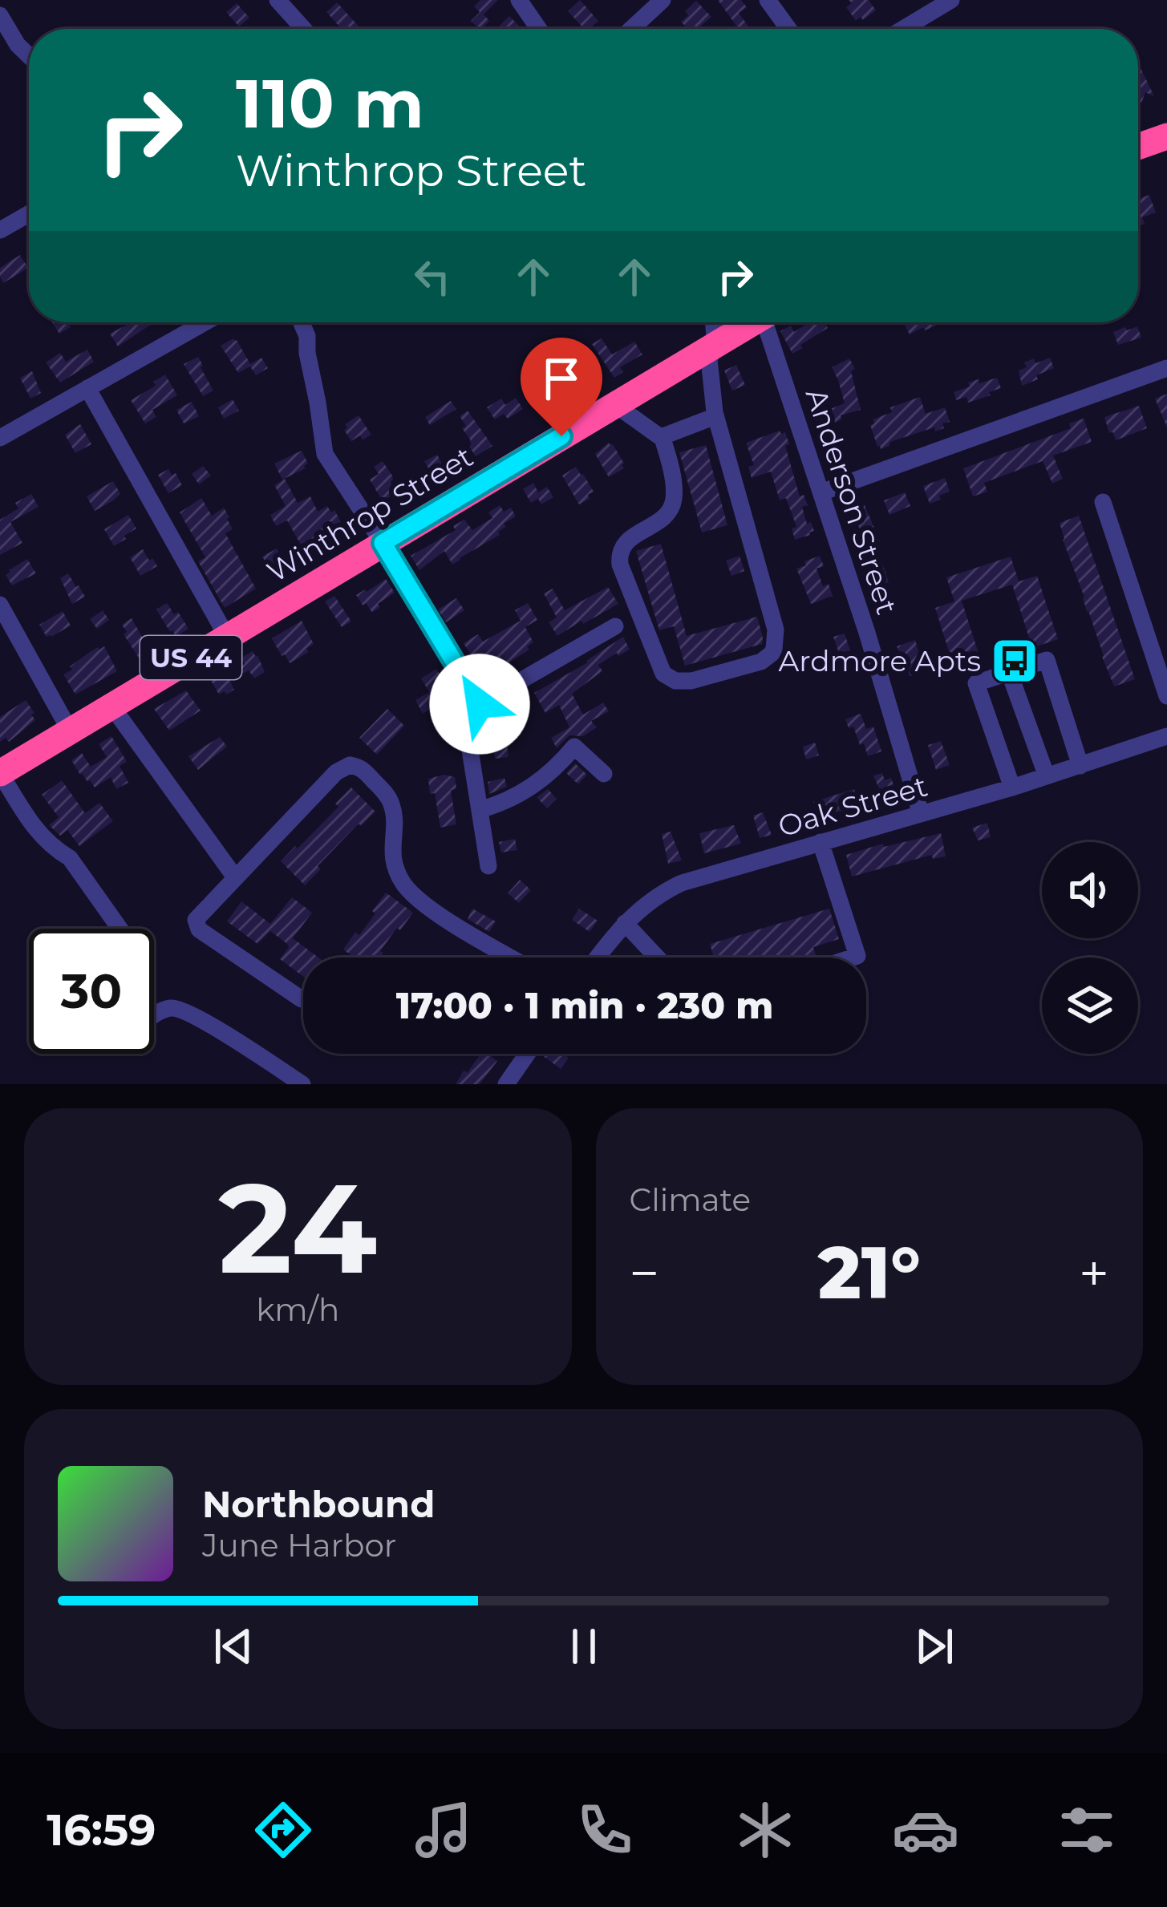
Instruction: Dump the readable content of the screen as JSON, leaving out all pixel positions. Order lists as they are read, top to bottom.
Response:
{
  "streets": {
    "highway": ["Winthrop Street", "US 44"],
    "street": ["Anderson Street", "Oak Street"]
  },
  "crossings": [
    ["Anderson Street", "Oak Street"]
  ],
  "places": {
    "bus stop": ["Ardmore Apts"]
  },
  "page": {
    "turn": ["110 m", "Winthrop Street"],
    "limit": "30",
    "trip": "17:00 · 1 min · 230 m",
    "tile": [
      ["24", "km/h"],
      "Climate"
    ],
    "heat": ["−", "21°", "+"],
    "song": ["Northbound", "June Harbor"],
    "tabs": "16:59"
  }
}
